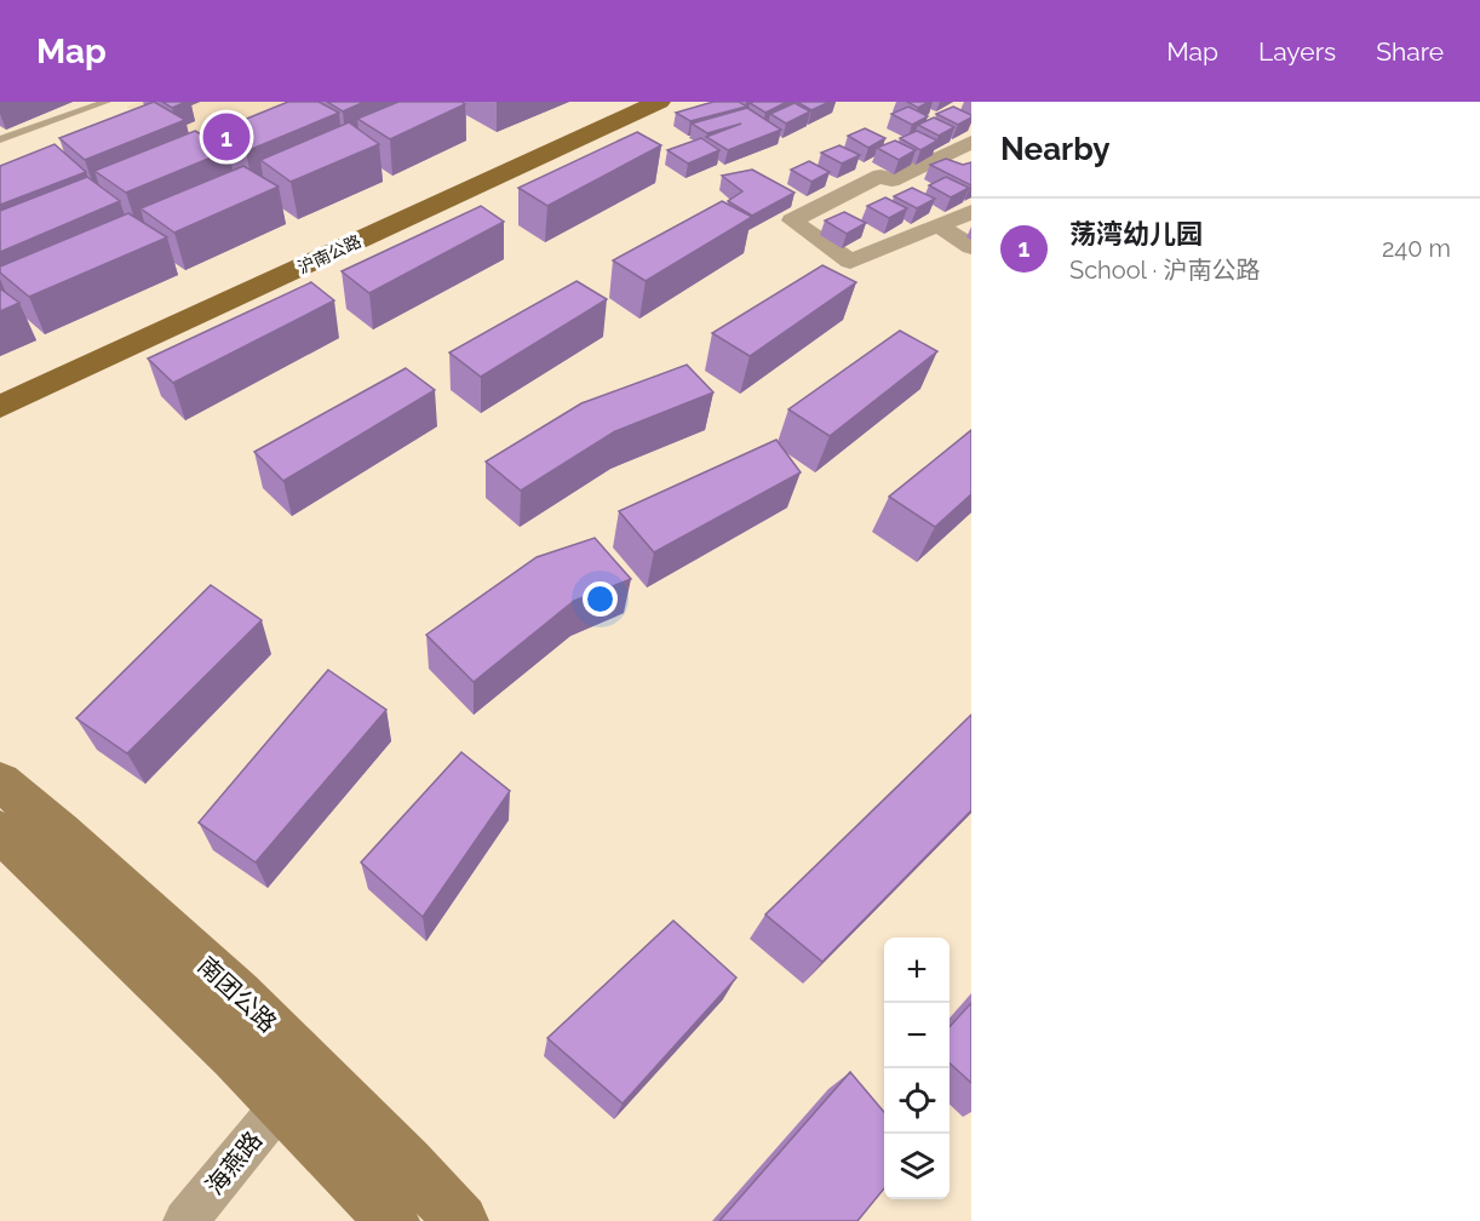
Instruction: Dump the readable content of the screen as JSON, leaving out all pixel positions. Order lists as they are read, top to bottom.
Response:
{
  "streets": {
    "main road": ["沪南公路", "南团公路"],
    "street": ["海燕路"]
  },
  "page": {
    "header": "Map",
    "nav": ["Map", "Layers", "Share"],
    "heading": "Nearby",
    "pins": "1",
    "list": [
      {
        "mark": "1",
        "name": "荡湾幼儿园",
        "note": "School · 沪南公路",
        "value": "240 m"
      }
    ],
    "map_buttons": ["+", "−"]
  }
}
